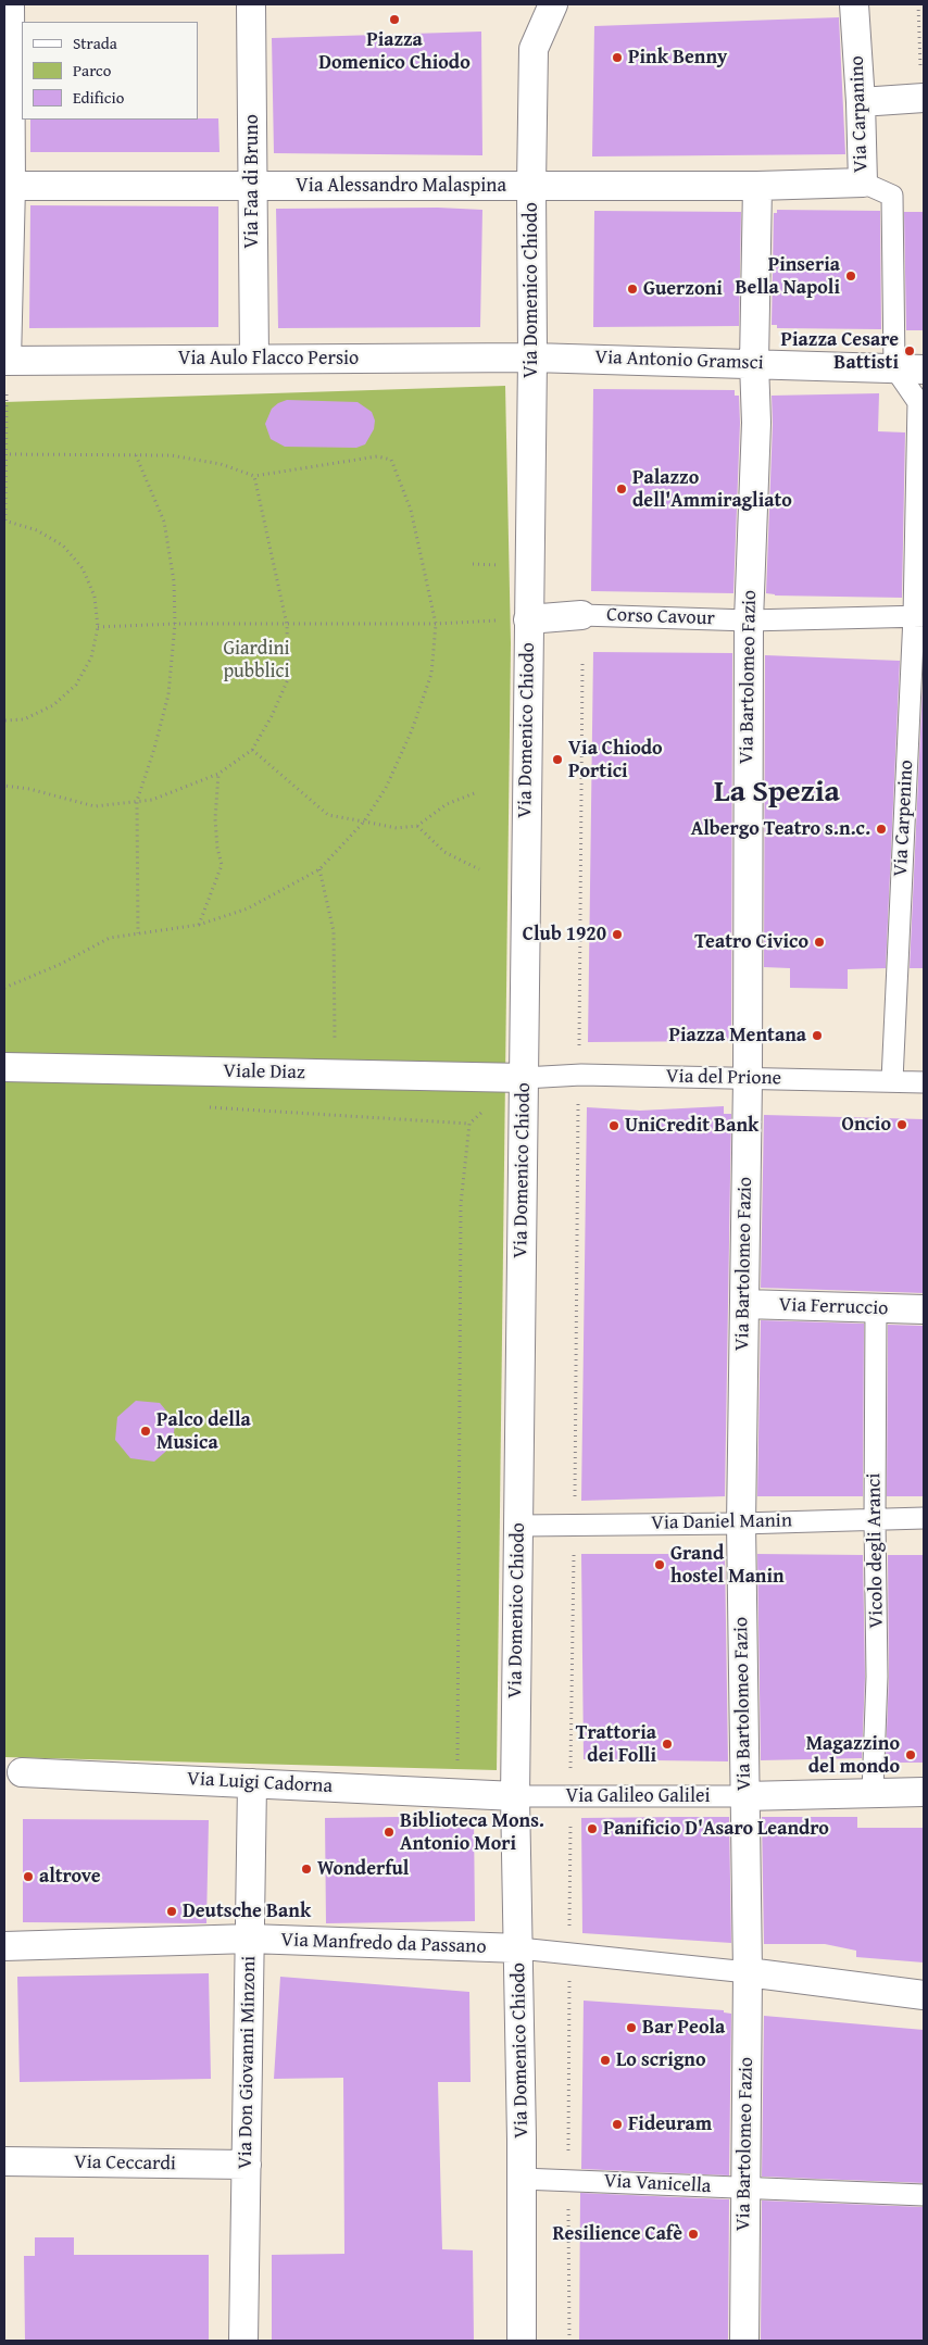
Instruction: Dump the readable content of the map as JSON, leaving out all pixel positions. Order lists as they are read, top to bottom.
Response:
{
  "streets": {
    "street": [
      "Via Carpanino",
      "Via Faa di Bruno",
      "Via Alessandro Malaspina",
      "Via Domenico Chiodo",
      "Via Aulo Flacco Persio",
      "Via Antonio Gramsci",
      "Corso Cavour",
      "Via Bartolomeo Fazio",
      "Via Carpenino",
      "Viale Diaz",
      "Via del Prione",
      "Via Ferruccio",
      "Via Daniel Manin",
      "Vicolo degli Aranci",
      "Via Luigi Cadorna",
      "Via Galileo Galilei",
      "Via Manfredo da Passano",
      "Via Don Giovanni Minzoni",
      "Via Ceccardi",
      "Via Vanicella"
    ]
  },
  "crossings": [
    ["Via Carpanino", "Via Alessandro Malaspina"],
    ["Via Carpanino", "Via Antonio Gramsci"],
    ["Via Carpanino", "Via Carpenino"],
    ["Via Faa di Bruno", "Via Alessandro Malaspina"],
    ["Via Faa di Bruno", "Via Aulo Flacco Persio"],
    ["Via Alessandro Malaspina", "Via Domenico Chiodo"],
    ["Via Alessandro Malaspina", "Via Bartolomeo Fazio"],
    ["Via Domenico Chiodo", "Via Aulo Flacco Persio"],
    ["Via Domenico Chiodo", "Via Antonio Gramsci"],
    ["Via Domenico Chiodo", "Corso Cavour"],
    ["Via Domenico Chiodo", "Viale Diaz"],
    ["Via Domenico Chiodo", "Via del Prione"],
    ["Via Domenico Chiodo", "Via Daniel Manin"],
    ["Via Domenico Chiodo", "Via Luigi Cadorna"],
    ["Via Domenico Chiodo", "Via Galileo Galilei"],
    ["Via Domenico Chiodo", "Via Manfredo da Passano"],
    ["Via Domenico Chiodo", "Via Vanicella"],
    ["Via Aulo Flacco Persio", "Via Antonio Gramsci"],
    ["Via Antonio Gramsci", "Via Bartolomeo Fazio"],
    ["Via Antonio Gramsci", "Via Carpenino"],
    ["Corso Cavour", "Via Bartolomeo Fazio"],
    ["Corso Cavour", "Via Carpenino"],
    ["Via Bartolomeo Fazio", "Via del Prione"],
    ["Via Bartolomeo Fazio", "Via Ferruccio"],
    ["Via Bartolomeo Fazio", "Via Daniel Manin"],
    ["Via Bartolomeo Fazio", "Via Galileo Galilei"],
    ["Via Bartolomeo Fazio", "Via Manfredo da Passano"],
    ["Via Bartolomeo Fazio", "Via Vanicella"],
    ["Via Carpenino", "Via del Prione"],
    ["Viale Diaz", "Via del Prione"],
    ["Via Ferruccio", "Vicolo degli Aranci"],
    ["Via Daniel Manin", "Vicolo degli Aranci"],
    ["Vicolo degli Aranci", "Via Galileo Galilei"],
    ["Via Luigi Cadorna", "Via Galileo Galilei"],
    ["Via Luigi Cadorna", "Via Don Giovanni Minzoni"],
    ["Via Manfredo da Passano", "Via Don Giovanni Minzoni"],
    ["Via Don Giovanni Minzoni", "Via Ceccardi"]
  ],
  "districts": ["La Spezia"],
  "parks": ["Giardini pubblici"],
  "places": [
    "Piazza Domenico Chiodo",
    "Pink Benny",
    "Pinseria Bella Napoli",
    "Guerzoni",
    "Piazza Cesare Battisti",
    "Palazzo dell'Ammiragliato",
    "Via Chiodo Portici",
    "Albergo Teatro s.n.c.",
    "Club 1920",
    "Teatro Civico",
    "Piazza Mentana",
    "Oncio",
    "UniCredit Bank",
    "Palco della Musica",
    "Grand hostel Manin",
    "Trattoria dei Folli",
    "Magazzino del mondo",
    "Panificio D'Asaro Leandro",
    "Biblioteca Mons. Antonio Mori",
    "Wonderful",
    "altrove",
    "Deutsche Bank",
    "Bar Peola",
    "Lo scrigno",
    "Fideuram",
    "Resilience Cafè"
  ],
  "legend": ["Strada", "Parco", "Edificio"]
}
